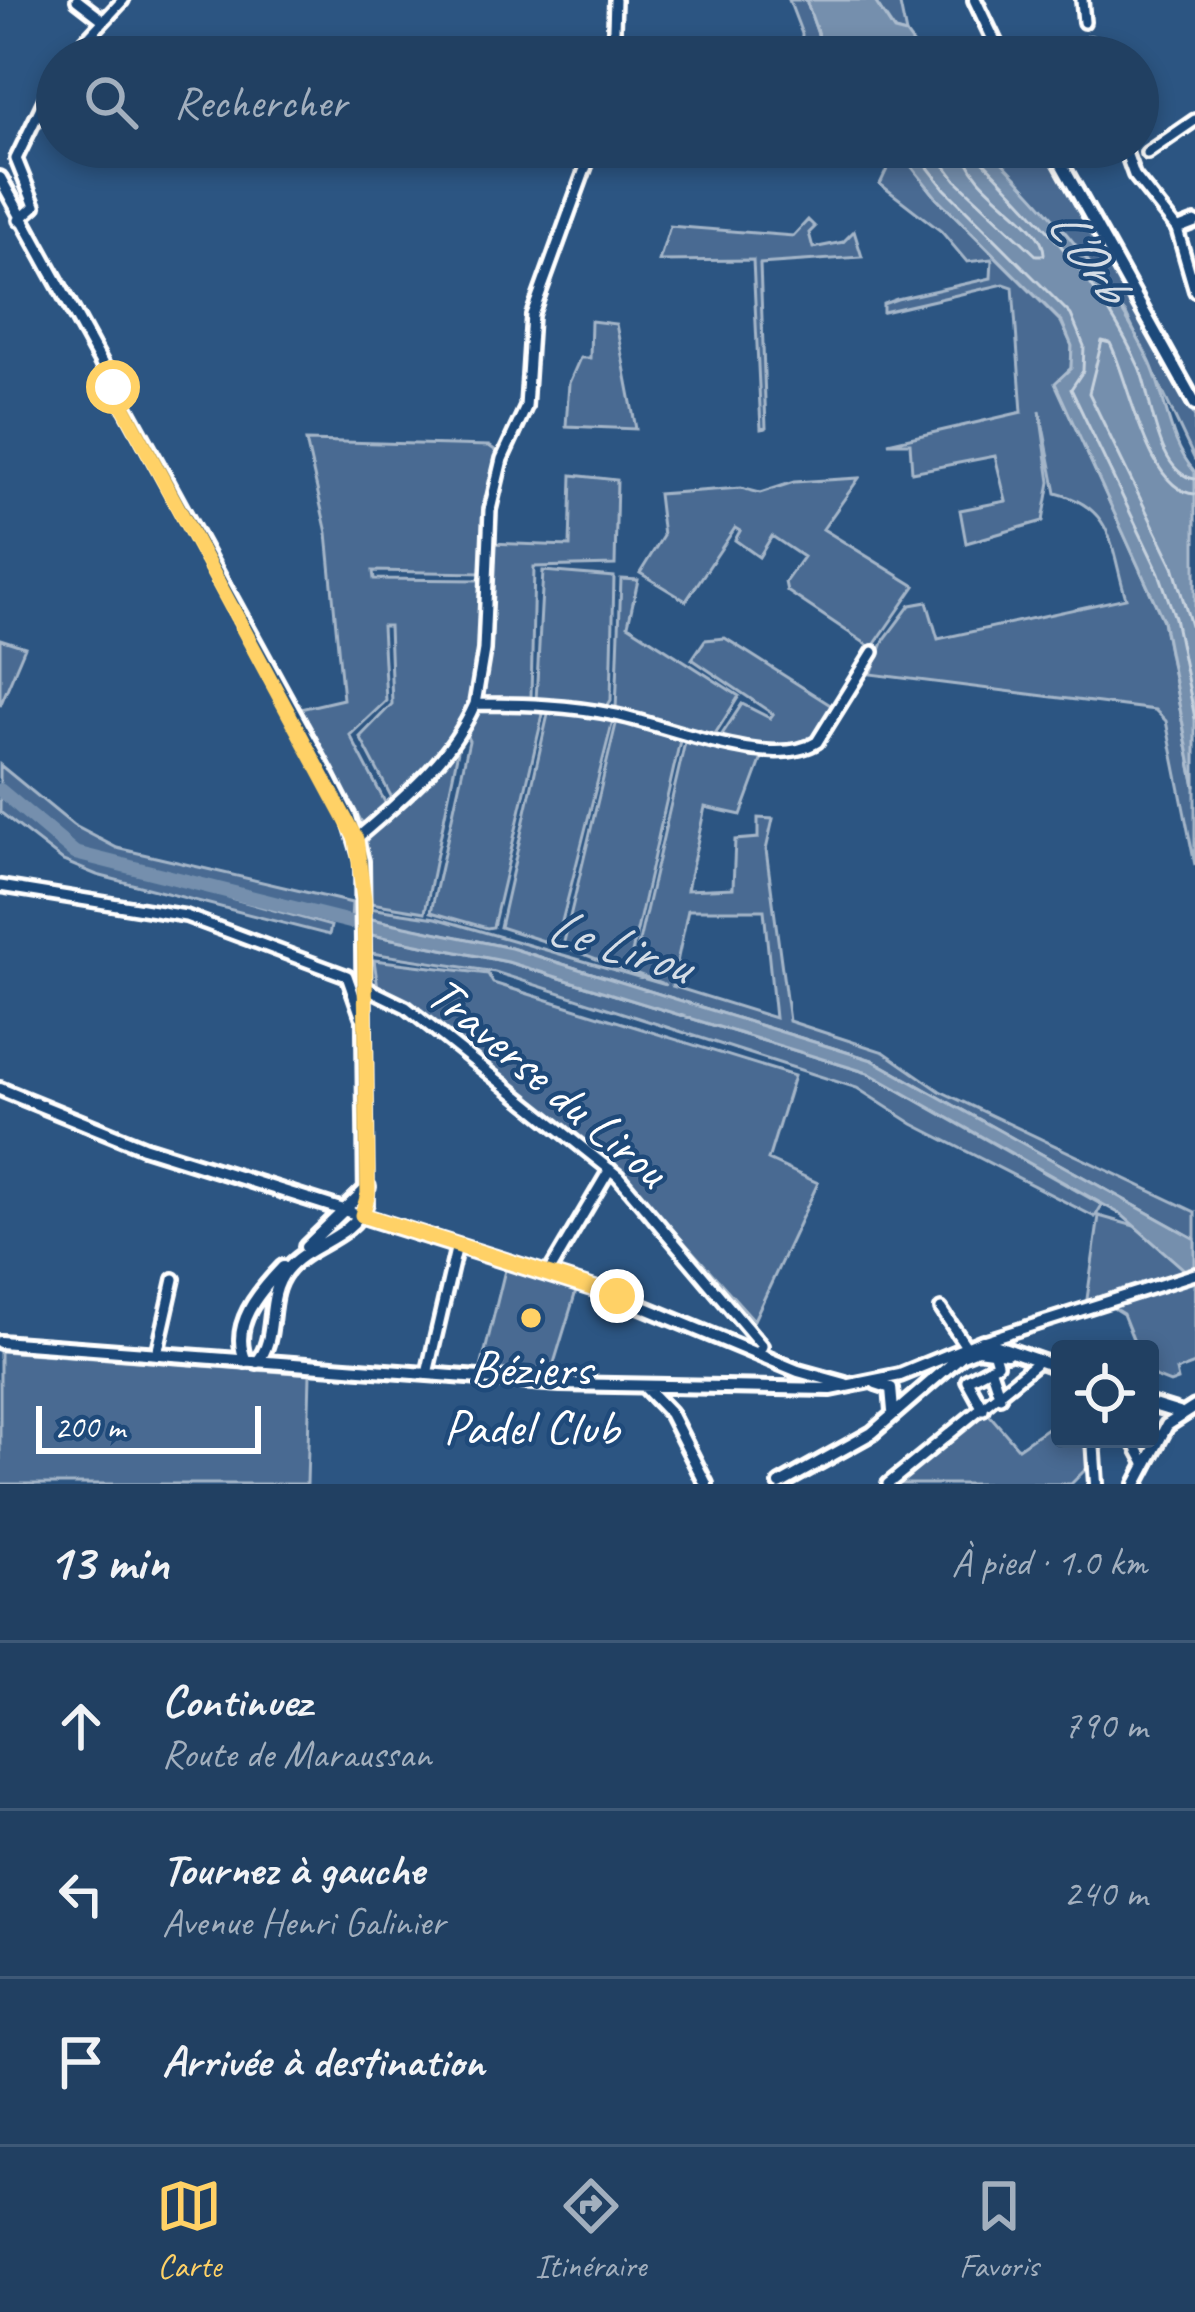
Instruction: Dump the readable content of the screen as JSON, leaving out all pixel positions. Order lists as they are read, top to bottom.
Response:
{
  "streets": {
    "street": ["Traverse du Lirou"]
  },
  "water": ["L'Orb", "Le Lirou"],
  "places": ["Béziers Padel Club"],
  "scale_bar": "200 m",
  "page": {
    "search": "Rechercher",
    "scale": "200 m",
    "heading": ["13 min", "À pied · 1.0 km"],
    "list": [
      ["Continuez", "Route de Maraussan", "790 m"],
      ["Tournez à gauche", "Avenue Henri Galinier", "240 m"],
      "Arrivée à destination"
    ],
    "nav": ["Carte", "Itinéraire", "Favoris"]
  }
}
